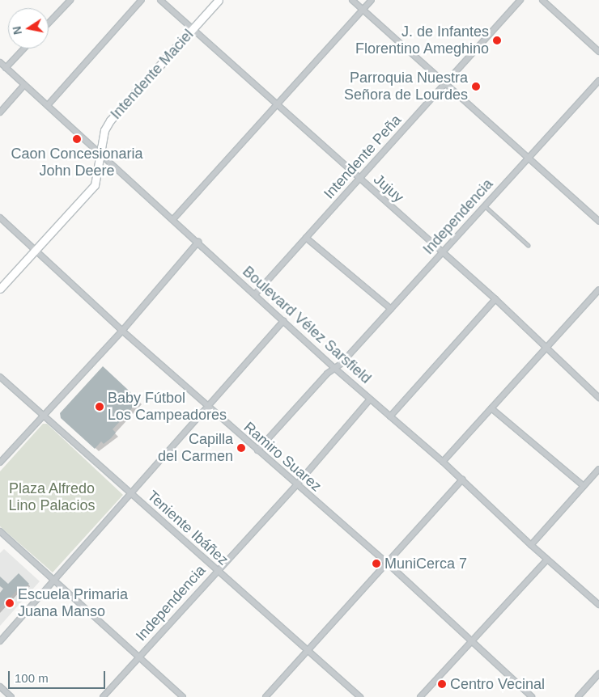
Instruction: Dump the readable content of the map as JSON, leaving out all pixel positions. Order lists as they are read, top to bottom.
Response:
{
  "streets": {
    "main road": ["Intendente Maciel"],
    "street": [
      "Intendente Peña",
      "Jujuy",
      "Independencia",
      "Boulevard Vélez Sarsfield",
      "Ramiro Suarez",
      "Teniente Ibáñez"
    ]
  },
  "crossings": [
    ["Intendente Maciel", "Jujuy"],
    ["Intendente Maciel", "Boulevard Vélez Sarsfield"],
    ["Intendente Maciel", "Ramiro Suarez"],
    ["Intendente Peña", "Jujuy"],
    ["Intendente Peña", "Boulevard Vélez Sarsfield"],
    ["Jujuy", "Independencia"],
    ["Independencia", "Boulevard Vélez Sarsfield"],
    ["Independencia", "Ramiro Suarez"],
    ["Independencia", "Teniente Ibáñez"]
  ],
  "parks": ["Plaza Alfredo Lino Palacios"],
  "places": [
    "J. de Infantes Florentino Ameghino",
    "Parroquia Nuestra Señora de Lourdes",
    "Caon Concesionaria John Deere",
    "Baby Fútbol Los Campeadores",
    "Capilla del Carmen",
    "MuniCerca 7",
    "Escuela Primaria Juana Manso",
    "Centro Vecinal"
  ],
  "scale_bar": "100 m",
  "north": "left"
}
